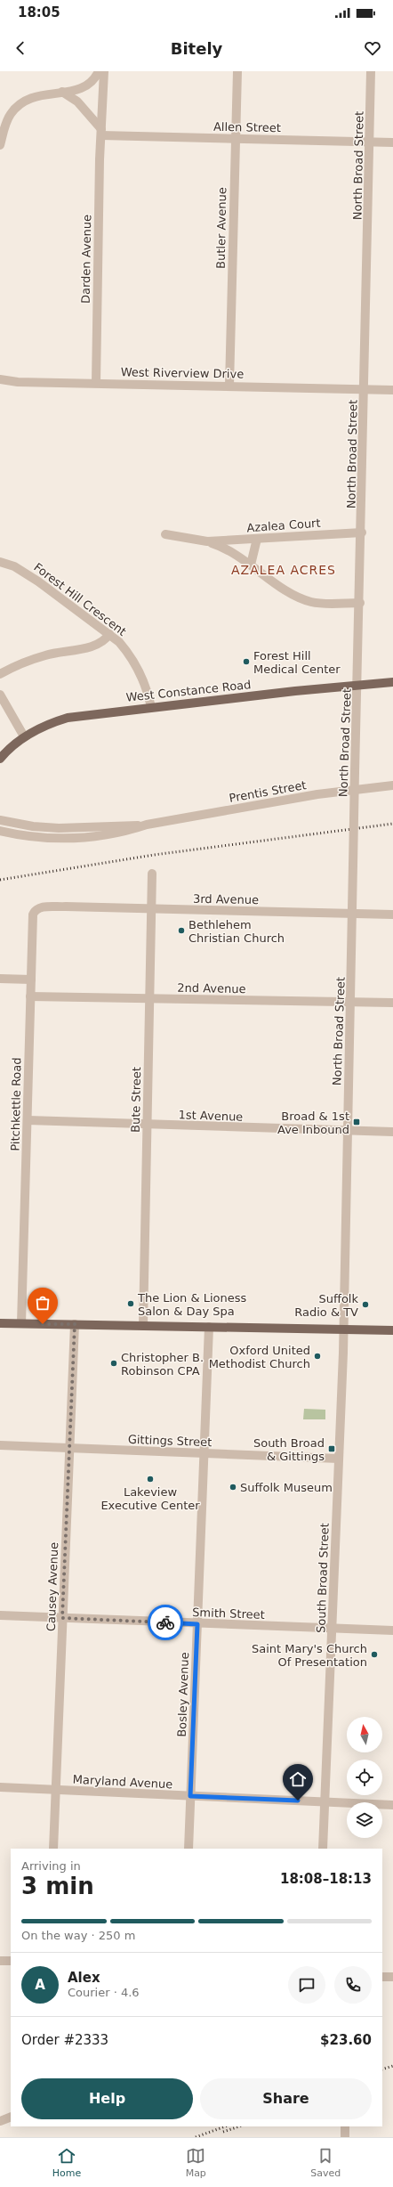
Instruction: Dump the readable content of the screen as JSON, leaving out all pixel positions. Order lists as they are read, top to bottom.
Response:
{
  "streets": {
    "main road": ["West Constance Road"],
    "street": [
      "Allen Street",
      "North Broad Street",
      "Butler Avenue",
      "Darden Avenue",
      "West Riverview Drive",
      "Azalea Court",
      "Forest Hill Crescent",
      "Prentis Street",
      "3rd Avenue",
      "2nd Avenue",
      "Bute Street",
      "Pitchkettle Road",
      "1st Avenue",
      "Gittings Street",
      "South Broad Street",
      "Causey Avenue",
      "Smith Street",
      "Bosley Avenue",
      "Maryland Avenue"
    ]
  },
  "crossings": [
    ["Allen Street", "North Broad Street"],
    ["Allen Street", "Butler Avenue"],
    ["Allen Street", "Darden Avenue"],
    ["North Broad Street", "West Riverview Drive"],
    ["North Broad Street", "Azalea Court"],
    ["North Broad Street", "West Constance Road"],
    ["North Broad Street", "3rd Avenue"],
    ["North Broad Street", "2nd Avenue"],
    ["North Broad Street", "1st Avenue"],
    ["North Broad Street", "South Broad Street"],
    ["Butler Avenue", "West Riverview Drive"],
    ["Darden Avenue", "West Riverview Drive"],
    ["Forest Hill Crescent", "West Constance Road"],
    ["3rd Avenue", "Bute Street"],
    ["3rd Avenue", "Pitchkettle Road"],
    ["2nd Avenue", "Bute Street"],
    ["2nd Avenue", "Pitchkettle Road"],
    ["Bute Street", "1st Avenue"],
    ["Pitchkettle Road", "1st Avenue"],
    ["Gittings Street", "South Broad Street"],
    ["Gittings Street", "Causey Avenue"],
    ["Gittings Street", "Bosley Avenue"],
    ["South Broad Street", "Smith Street"],
    ["South Broad Street", "Maryland Avenue"],
    ["Causey Avenue", "Smith Street"],
    ["Causey Avenue", "Maryland Avenue"],
    ["Smith Street", "Bosley Avenue"],
    ["Bosley Avenue", "Maryland Avenue"]
  ],
  "districts": ["AZALEA ACRES"],
  "places": {
    "other": [
      "Forest Hill Medical Center",
      "Bethlehem Christian Church",
      "The Lion & Lioness Salon & Day Spa",
      "Suffolk Radio & TV",
      "Oxford United Methodist Church",
      "Christopher B. Robinson CPA",
      "Lakeview Executive Center",
      "Suffolk Museum",
      "Saint Mary's Church Of Presentation"
    ],
    "transit": ["Broad & 1st Ave Inbound", "South Broad & Gittings"]
  },
  "north": "top",
  "page": {
    "status": "18:05",
    "header": "Bitely",
    "heading": ["3 min", "Arriving in", "18:08–18:13"],
    "panel": [
      "Alex",
      "Courier · 4.6",
      "Order #2333",
      "$23.60"
    ],
    "bar": "On the way · 250 m",
    "round": "A",
    "buttons": ["Help", "Share"],
    "tabs": ["Home", "Map", "Saved"]
  }
}
